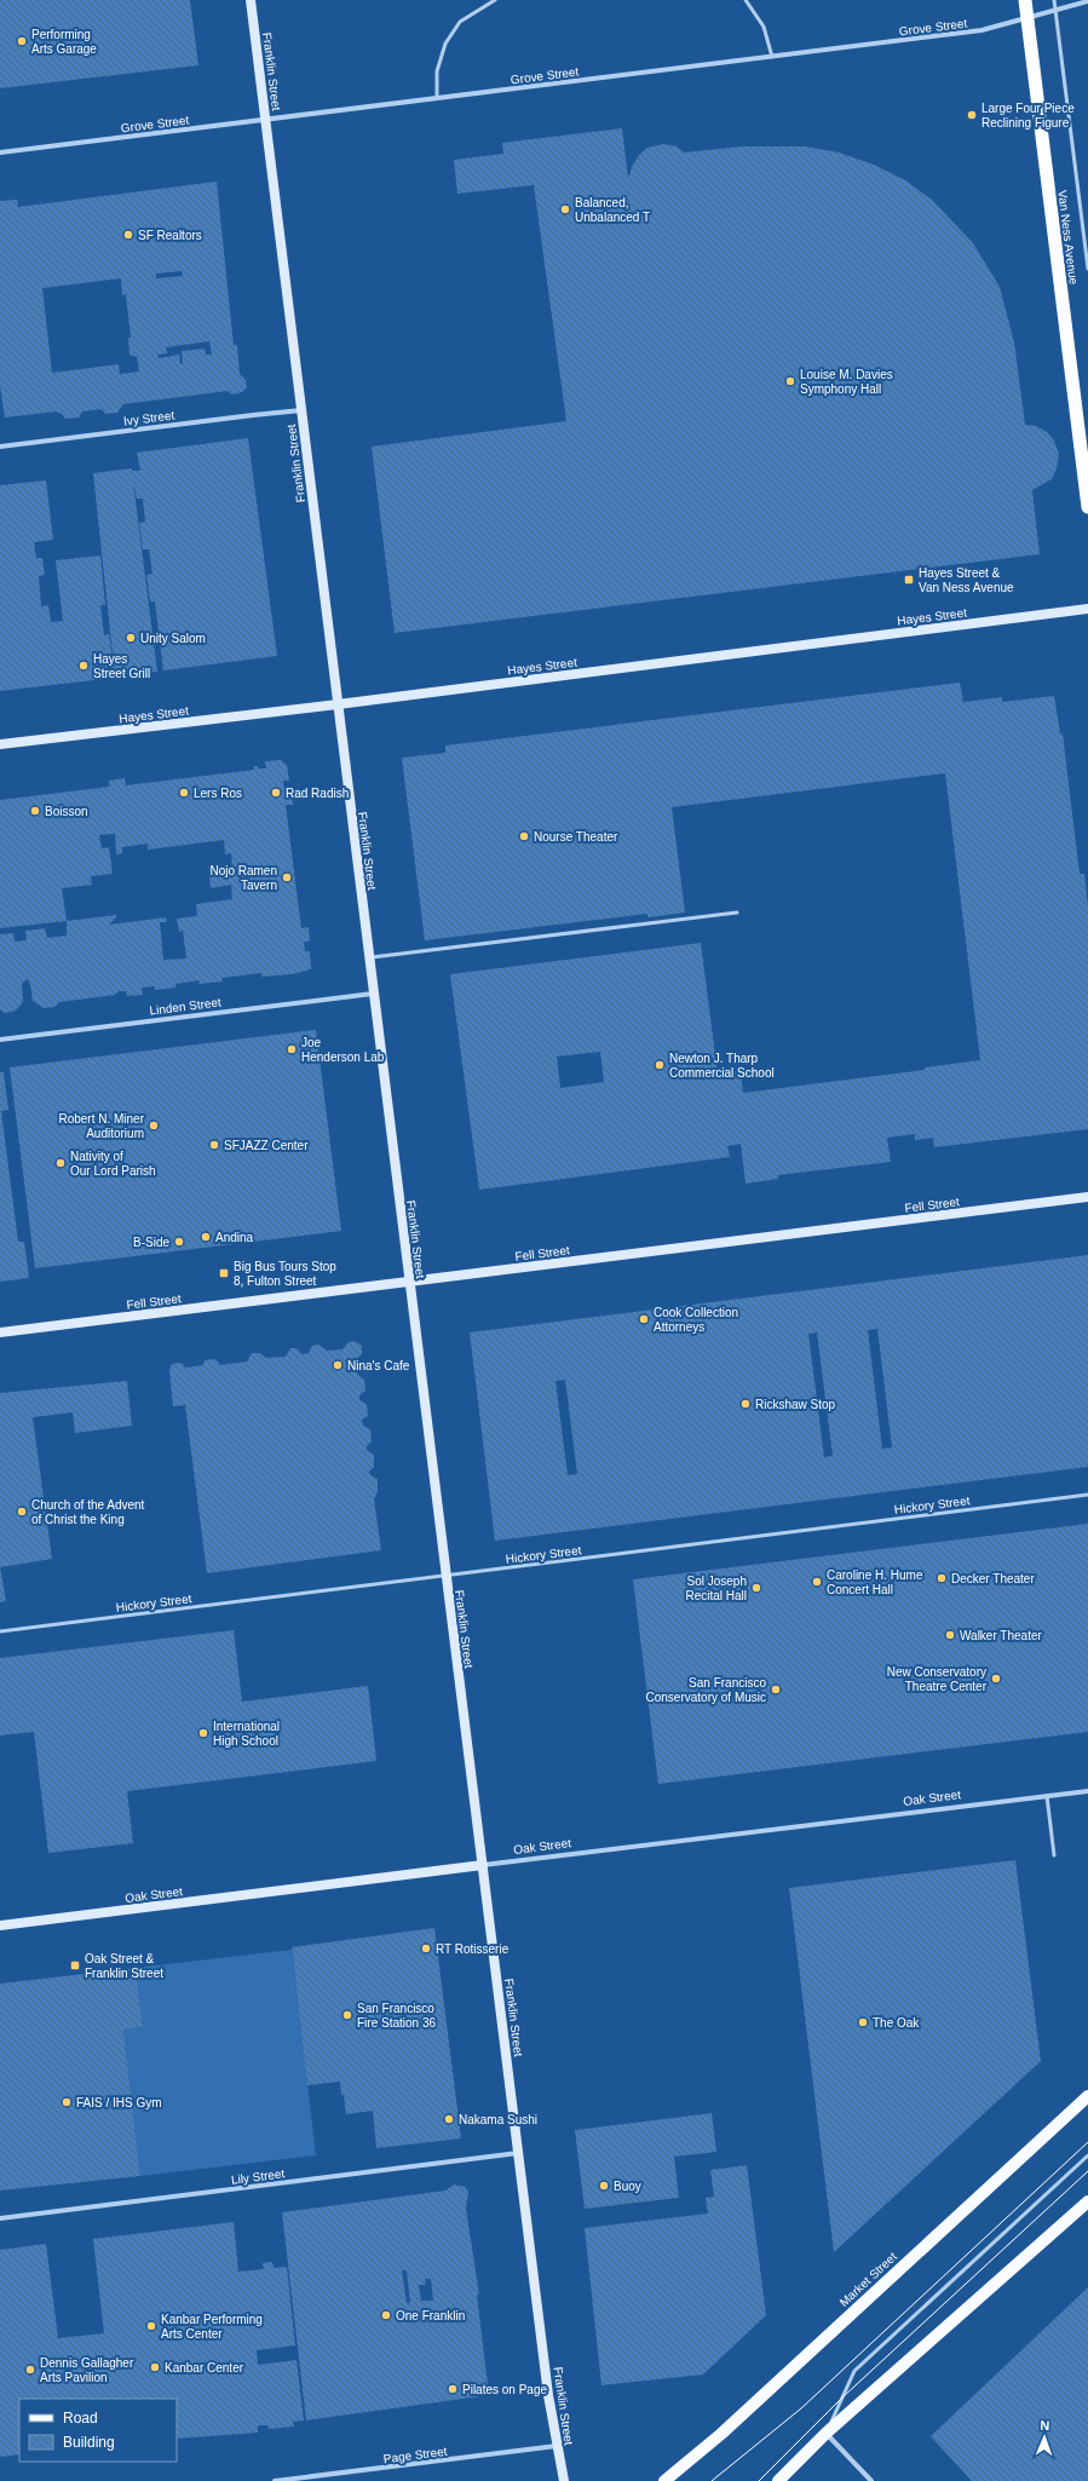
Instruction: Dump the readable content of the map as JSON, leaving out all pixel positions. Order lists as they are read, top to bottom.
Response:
{
  "streets": {
    "highway": ["Van Ness Avenue"],
    "main road": [
      "Franklin Street",
      "Hayes Street",
      "Fell Street",
      "Oak Street",
      "Market Street"
    ],
    "street": [
      "Grove Street",
      "Ivy Street",
      "Linden Street",
      "Lily Street",
      "Page Street"
    ],
    "lane": ["Hickory Street"]
  },
  "crossings": [
    ["Grove Street", "Franklin Street"],
    ["Grove Street", "Van Ness Avenue"],
    ["Franklin Street", "Ivy Street"],
    ["Franklin Street", "Hayes Street"],
    ["Franklin Street", "Linden Street"],
    ["Franklin Street", "Fell Street"],
    ["Franklin Street", "Hickory Street"],
    ["Franklin Street", "Oak Street"],
    ["Franklin Street", "Lily Street"],
    ["Franklin Street", "Page Street"]
  ],
  "places": {
    "other": [
      "Performing Arts Garage",
      "Large Four Piece Reclining Figure",
      "Balanced, Unbalanced T",
      "SF Realtors",
      "Louise M. Davies Symphony Hall",
      "Unity Salom",
      "Hayes Street Grill",
      "Lers Ros",
      "Rad Radish",
      "Boisson",
      "Nourse Theater",
      "Nojo Ramen Tavern",
      "Joe Henderson Lab",
      "Newton J. Tharp Commercial School",
      "Robert N. Miner Auditorium",
      "SFJAZZ Center",
      "Nativity of Our Lord Parish",
      "Andina",
      "B-Side",
      "Cook Collection Attorneys",
      "Nina's Cafe",
      "Rickshaw Stop",
      "Church of the Advent of Christ the King",
      "Decker Theater",
      "Caroline H. Hume Concert Hall",
      "Sol Joseph Recital Hall",
      "Walker Theater",
      "New Conservatory Theatre Center",
      "San Francisco Conservatory of Music",
      "International High School",
      "RT Rotisserie",
      "San Francisco Fire Station 36",
      "The Oak",
      "FAIS / IHS Gym",
      "Nakama Sushi",
      "Buoy",
      "One Franklin",
      "Kanbar Performing Arts Center",
      "Kanbar Center",
      "Dennis Gallagher Arts Pavilion",
      "Pilates on Page"
    ],
    "transit": ["Hayes Street & Van Ness Avenue", "Big Bus Tours Stop 8, Fulton Street", "Oak Street & Franklin Street"]
  },
  "legend": ["Road", "Building"],
  "north": "top"
}
